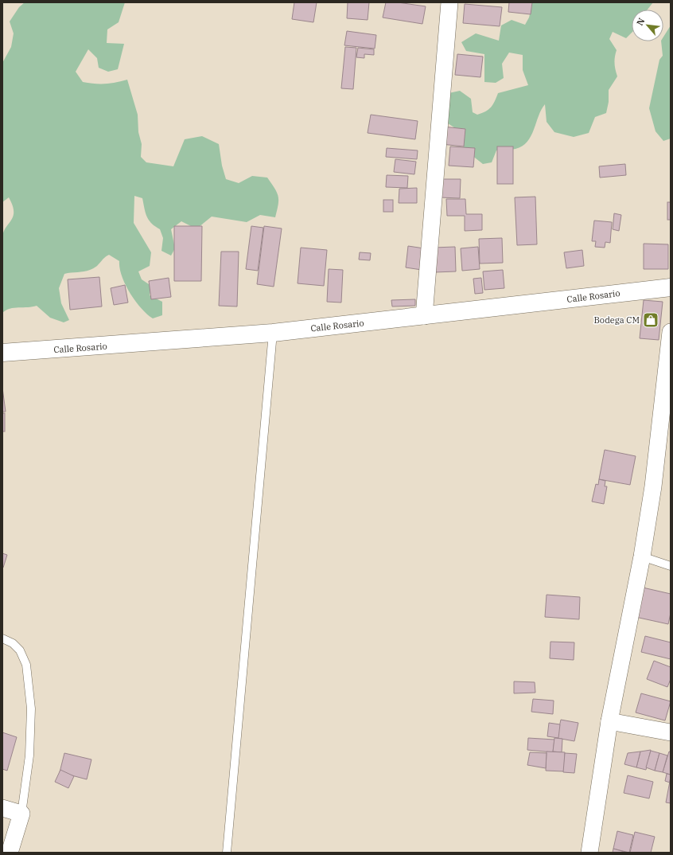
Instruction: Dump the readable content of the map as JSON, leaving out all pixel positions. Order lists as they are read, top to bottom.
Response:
{
  "streets": {
    "main road": ["Calle Rosario"]
  },
  "places": {
    "shop": ["Bodega CM"]
  },
  "north": "top left"
}
